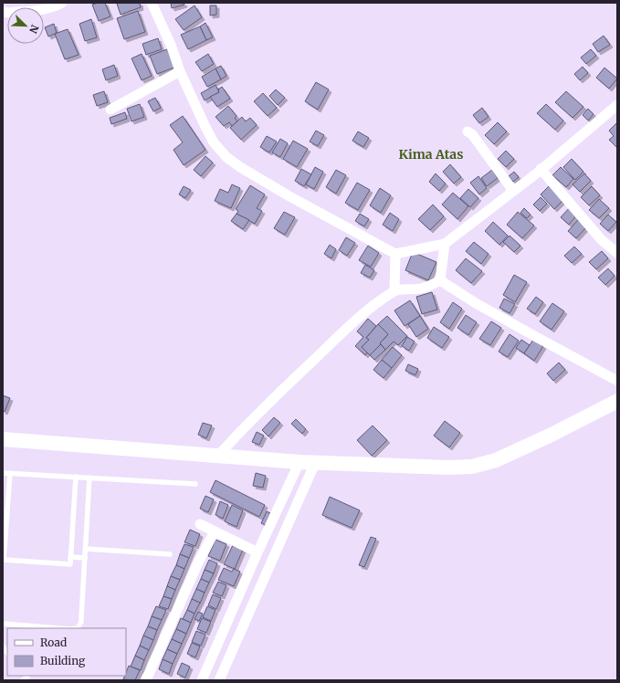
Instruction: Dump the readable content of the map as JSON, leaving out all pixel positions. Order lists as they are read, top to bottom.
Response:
{
  "districts": ["Kima Atas"],
  "legend": ["Road", "Building"],
  "north": "bottom right"
}
